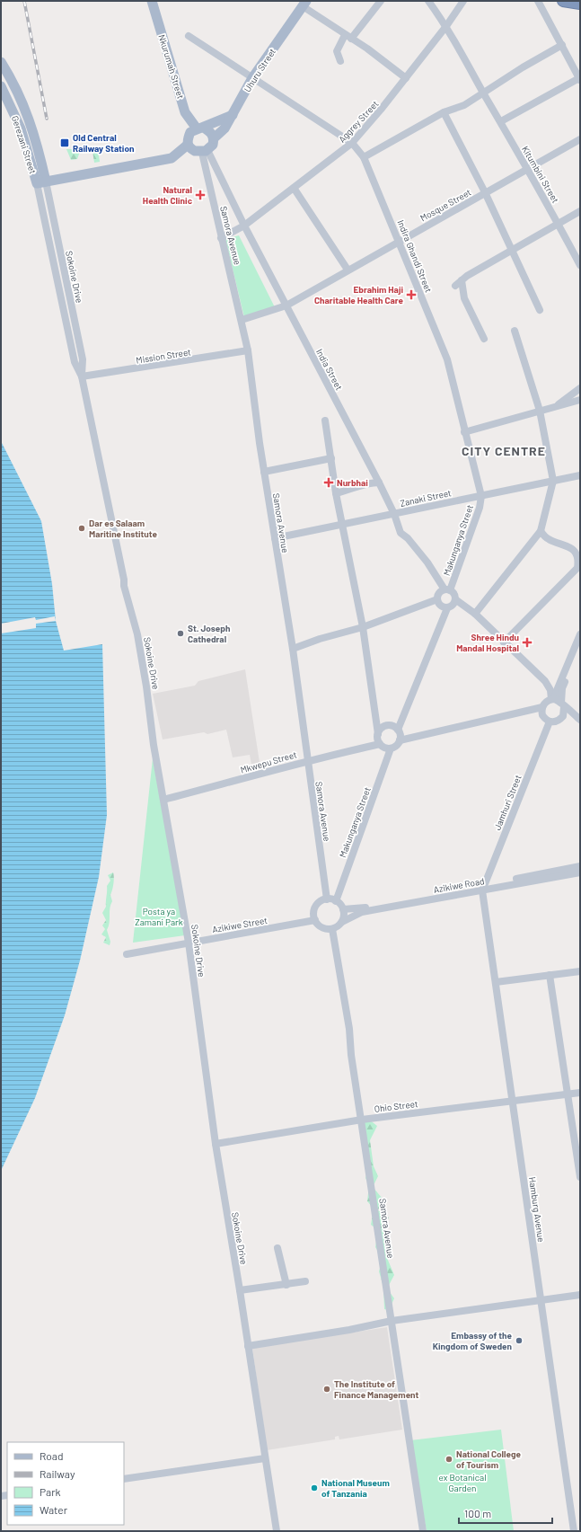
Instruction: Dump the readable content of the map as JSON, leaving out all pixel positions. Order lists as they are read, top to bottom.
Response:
{
  "streets": {
    "main road": ["Nkurumah Street", "Uhuru Street", "Gerezani Street"],
    "street": [
      "Aggrey Street",
      "Kitumbini Street",
      "Mosque Street",
      "Samora Avenue",
      "Indira Ghandi Street",
      "Sokoine Drive",
      "Mission Street",
      "India Street",
      "Zanaki Street",
      "Makunganya Street",
      "Mkwepu Street",
      "Jamhuri Street",
      "Azikiwe Road",
      "Azikiwe Street",
      "Ohio Street",
      "Hamburg Avenue"
    ]
  },
  "crossings": [
    ["Nkurumah Street", "Uhuru Street"],
    ["Nkurumah Street", "Samora Avenue"],
    ["Nkurumah Street", "India Street"],
    ["Uhuru Street", "Samora Avenue"],
    ["Uhuru Street", "Indira Ghandi Street"],
    ["Uhuru Street", "India Street"],
    ["Aggrey Street", "Kitumbini Street"],
    ["Aggrey Street", "Samora Avenue"],
    ["Aggrey Street", "Indira Ghandi Street"],
    ["Aggrey Street", "India Street"],
    ["Gerezani Street", "Sokoine Drive"],
    ["Kitumbini Street", "Mosque Street"],
    ["Mosque Street", "Samora Avenue"],
    ["Mosque Street", "Indira Ghandi Street"],
    ["Mosque Street", "India Street"],
    ["Samora Avenue", "Mission Street"],
    ["Samora Avenue", "India Street"],
    ["Samora Avenue", "Zanaki Street"],
    ["Samora Avenue", "Makunganya Street"],
    ["Samora Avenue", "Mkwepu Street"],
    ["Samora Avenue", "Azikiwe Road"],
    ["Samora Avenue", "Azikiwe Street"],
    ["Samora Avenue", "Ohio Street"],
    ["Indira Ghandi Street", "Zanaki Street"],
    ["Indira Ghandi Street", "Makunganya Street"],
    ["Sokoine Drive", "Mission Street"],
    ["Sokoine Drive", "Mkwepu Street"],
    ["Sokoine Drive", "Azikiwe Street"],
    ["Sokoine Drive", "Ohio Street"],
    ["India Street", "Zanaki Street"],
    ["India Street", "Makunganya Street"],
    ["Zanaki Street", "Makunganya Street"],
    ["Makunganya Street", "Mkwepu Street"],
    ["Makunganya Street", "Azikiwe Road"],
    ["Makunganya Street", "Azikiwe Street"],
    ["Jamhuri Street", "Azikiwe Road"],
    ["Jamhuri Street", "Hamburg Avenue"],
    ["Azikiwe Road", "Azikiwe Street"],
    ["Azikiwe Road", "Hamburg Avenue"],
    ["Ohio Street", "Hamburg Avenue"]
  ],
  "districts": ["CITY CENTRE"],
  "parks": ["Posta ya Zamani Park", "ex Botanical Garden"],
  "places": {
    "transit": ["Old Central Railway Station"],
    "health": [
      "Natural Health Clinic",
      "Ebrahim Haji Charitable Health Care",
      "Nurbhai",
      "Shree Hindu Mandal Hospital"
    ],
    "other": [
      "Dar es Salaam Maritine Institute",
      "St. Joseph Cathedral",
      "Embassy of the Kingdom of Sweden",
      "The Institute of Finance Management",
      "National College of Tourism",
      "National Museum of Tanzania"
    ]
  },
  "legend": [
    "Road",
    "Railway",
    "Park",
    "Water"
  ],
  "scale_bar": "100 m"
}
